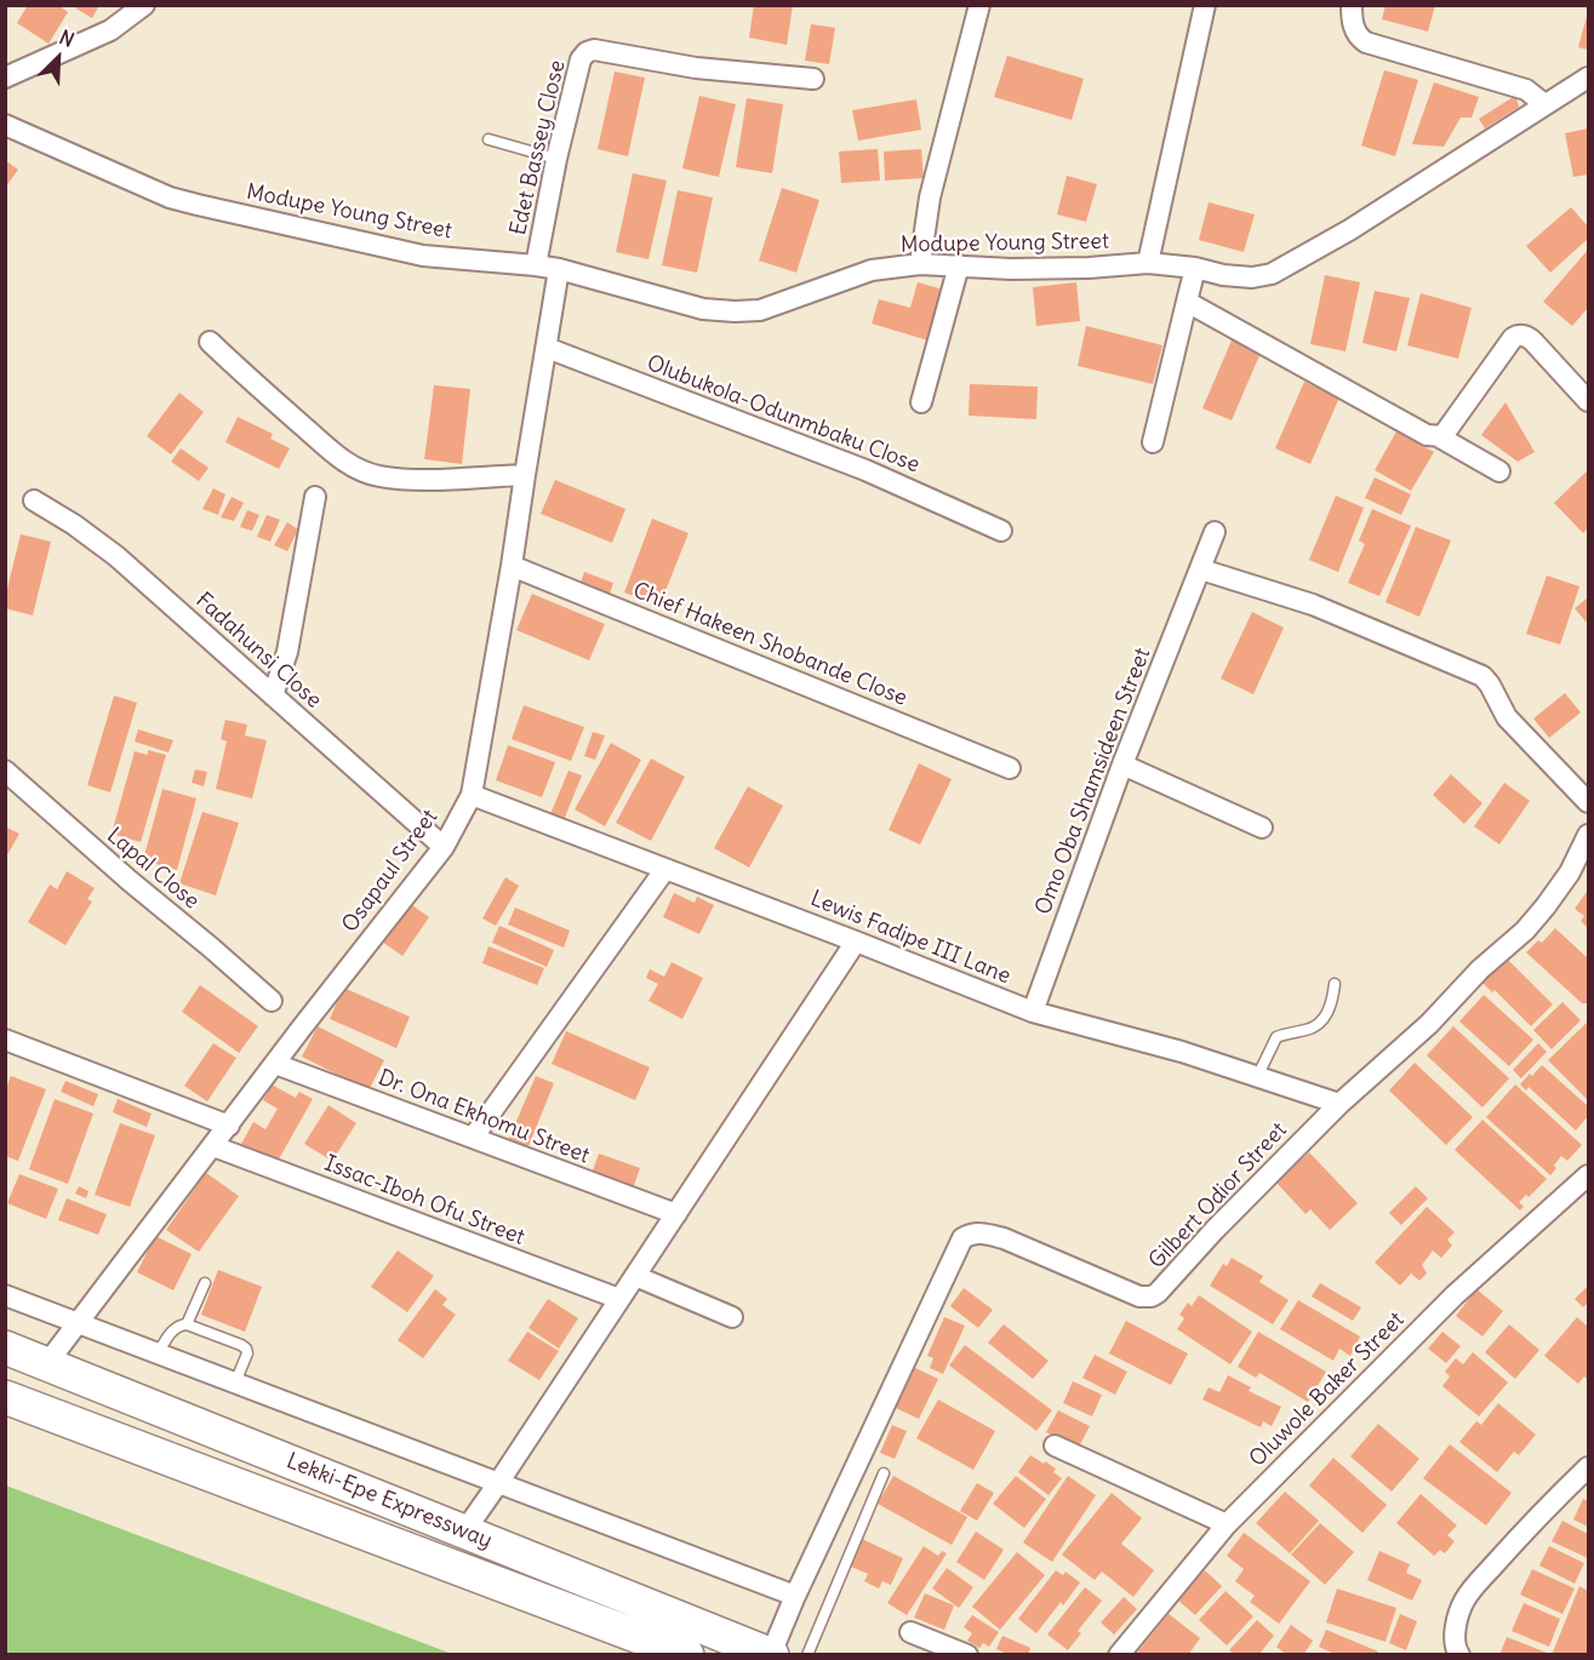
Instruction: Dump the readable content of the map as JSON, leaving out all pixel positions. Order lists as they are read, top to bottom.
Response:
{
  "streets": {
    "highway": ["Lekki-Epe Expressway"],
    "street": [
      "Edet Bassey Close",
      "Modupe Young Street",
      "Olubukola-Odunmbaku Close",
      "Chief Hakeen Shobande Close",
      "Fadahunsi Close",
      "Omo Oba Shamsideen Street",
      "Lapal Close",
      "Osapaul Street",
      "Lewis Fadipe III Lane",
      "Dr. Ona Ekhomu Street",
      "Gilbert Odior Street",
      "Issac-Iboh Ofu Street",
      "Oluwole Baker Street"
    ]
  },
  "crossings": [
    ["Edet Bassey Close", "Modupe Young Street"],
    ["Modupe Young Street", "Osapaul Street"],
    ["Olubukola-Odunmbaku Close", "Osapaul Street"],
    ["Chief Hakeen Shobande Close", "Osapaul Street"],
    ["Fadahunsi Close", "Osapaul Street"],
    ["Omo Oba Shamsideen Street", "Lewis Fadipe III Lane"],
    ["Osapaul Street", "Lewis Fadipe III Lane"],
    ["Osapaul Street", "Dr. Ona Ekhomu Street"],
    ["Osapaul Street", "Issac-Iboh Ofu Street"],
    ["Osapaul Street", "Lekki-Epe Expressway"],
    ["Lewis Fadipe III Lane", "Gilbert Odior Street"],
    ["Gilbert Odior Street", "Lekki-Epe Expressway"]
  ],
  "north": "top right"
}
